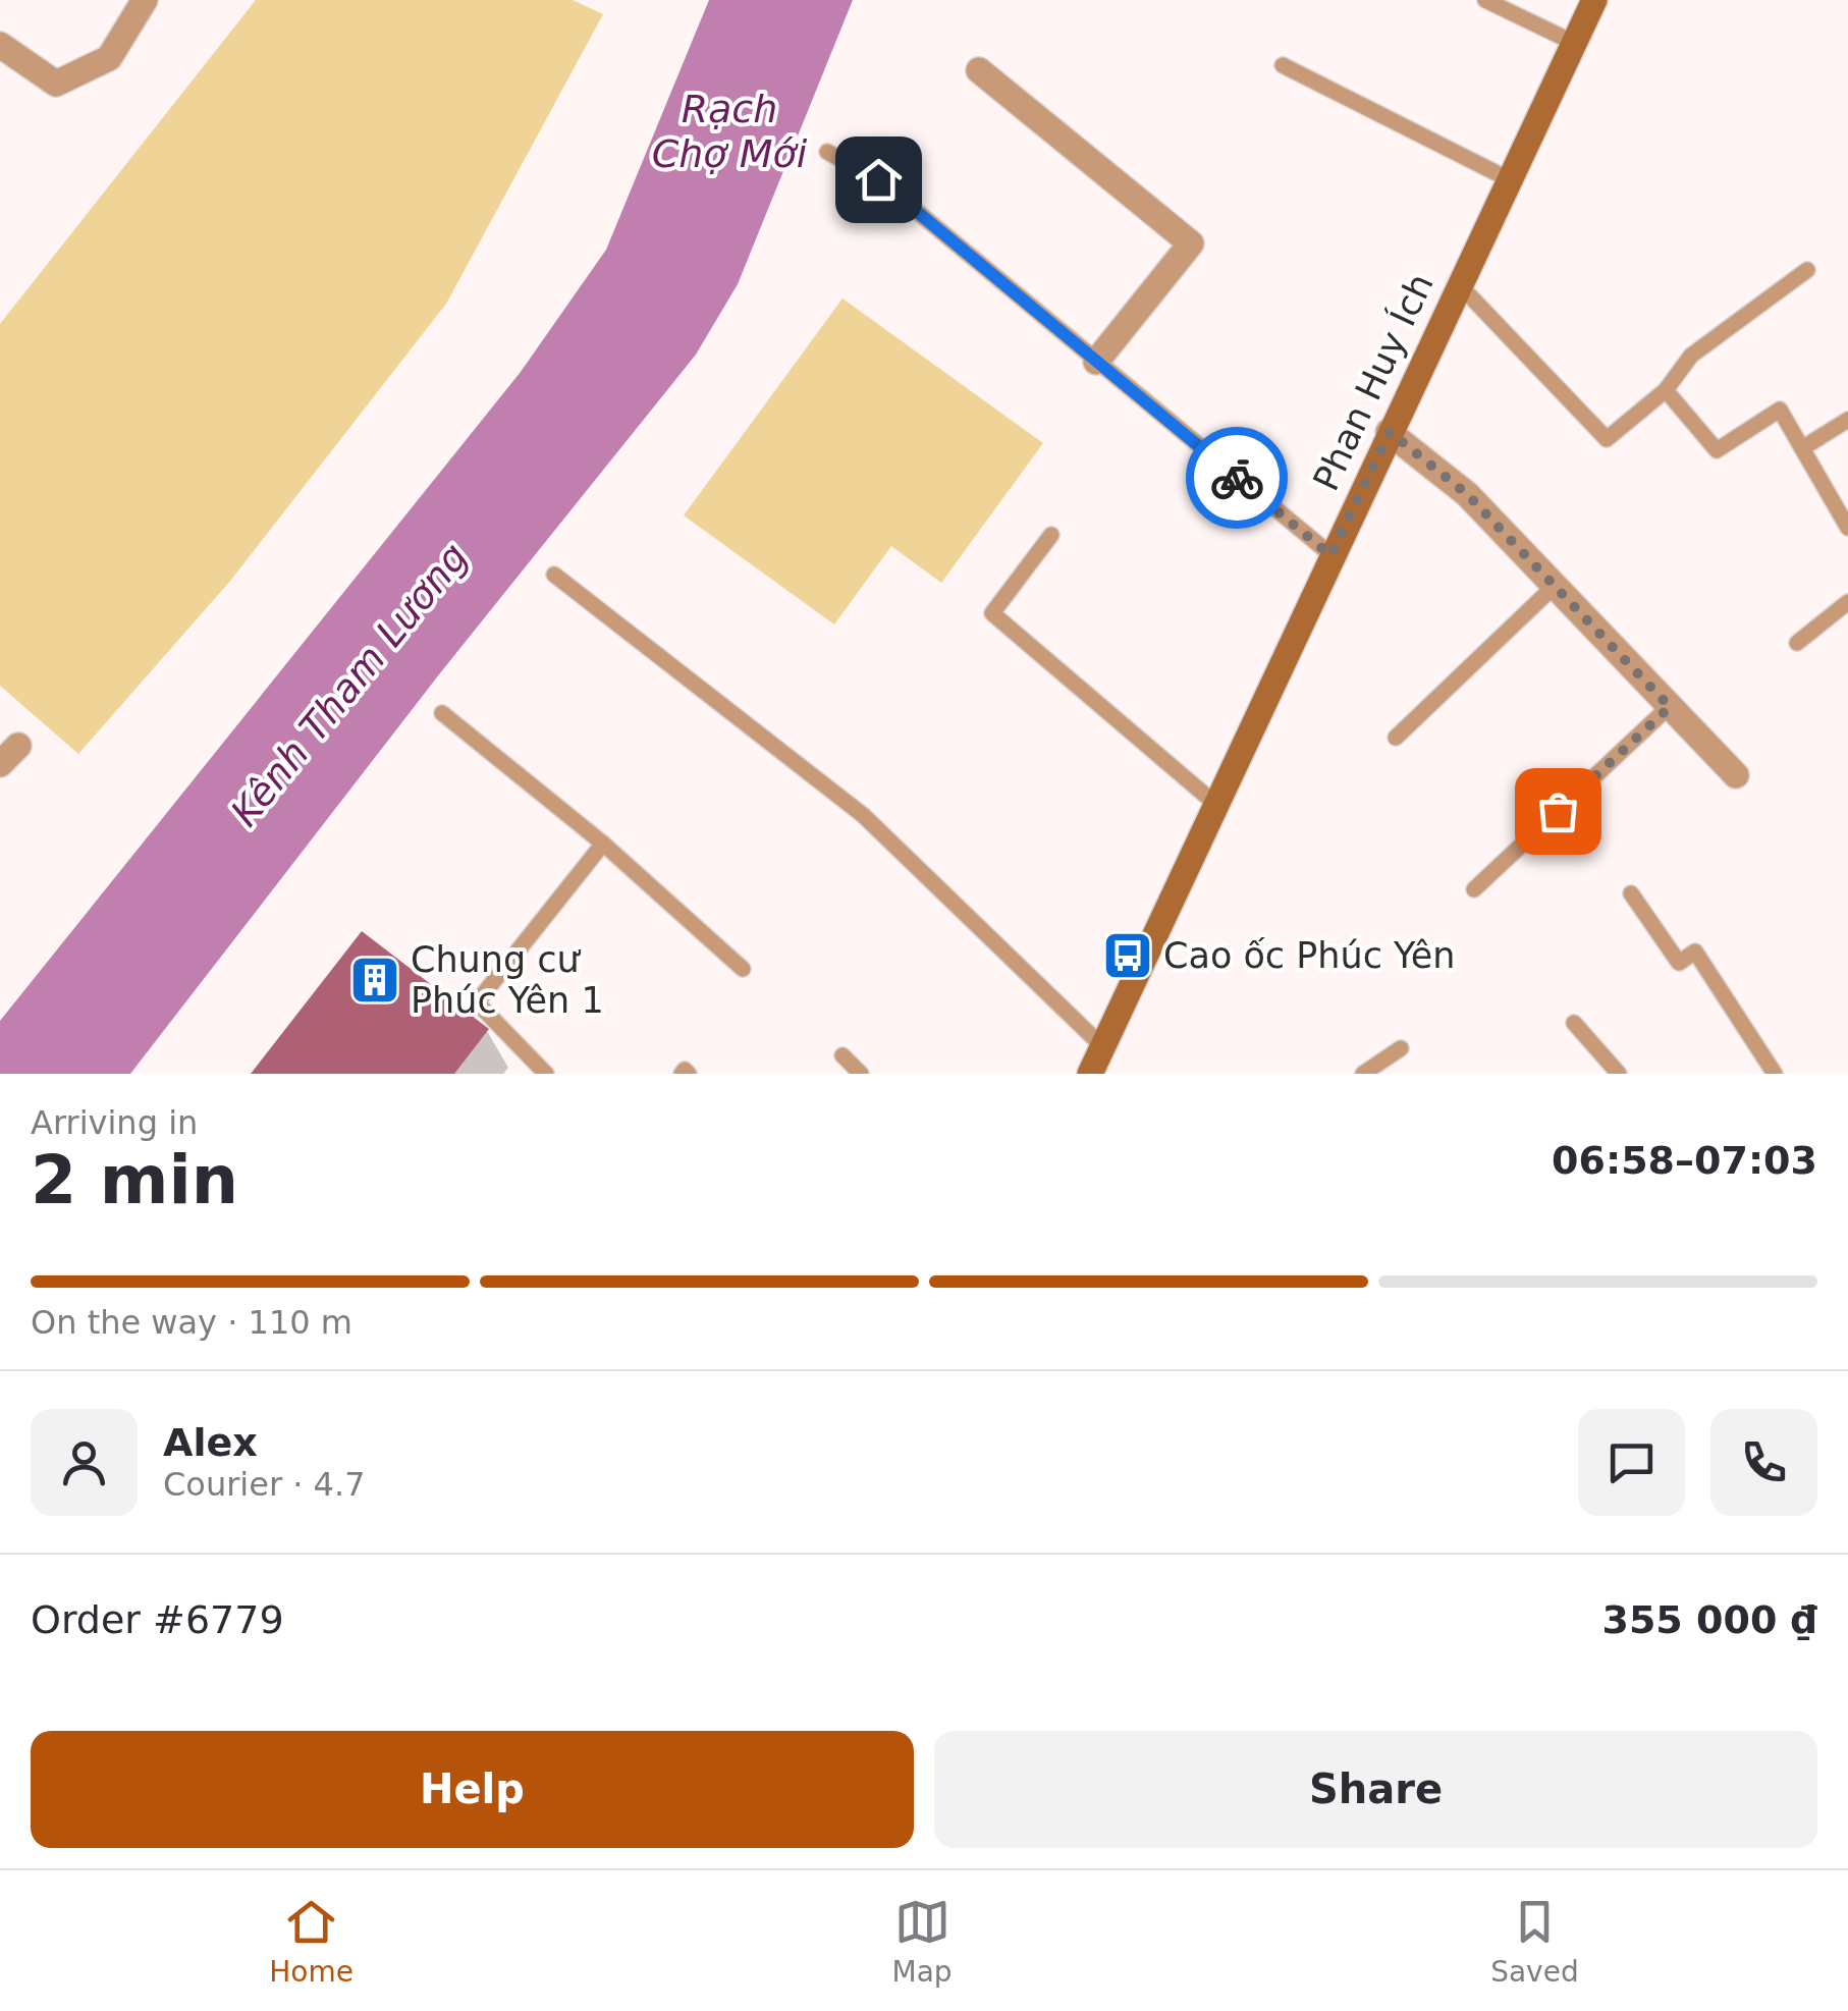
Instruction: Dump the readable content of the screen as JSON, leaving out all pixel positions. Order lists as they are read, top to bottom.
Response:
{
  "streets": {
    "main road": ["Phan Huy Ích"]
  },
  "water": ["Rạch Chợ Mới", "Kênh Tham Lương"],
  "places": {
    "bus stop": ["Cao ốc Phúc Yên"],
    "building": ["Chung cư Phúc Yên 1"]
  },
  "page": {
    "heading": ["2 min", "Arriving in", "06:58–07:03"],
    "panel": [
      "Alex",
      "Courier · 4.7",
      "Order #6779",
      "355 000 ₫"
    ],
    "bar": "On the way · 110 m",
    "buttons": ["Help", "Share"],
    "tabs": ["Home", "Map", "Saved"]
  }
}
